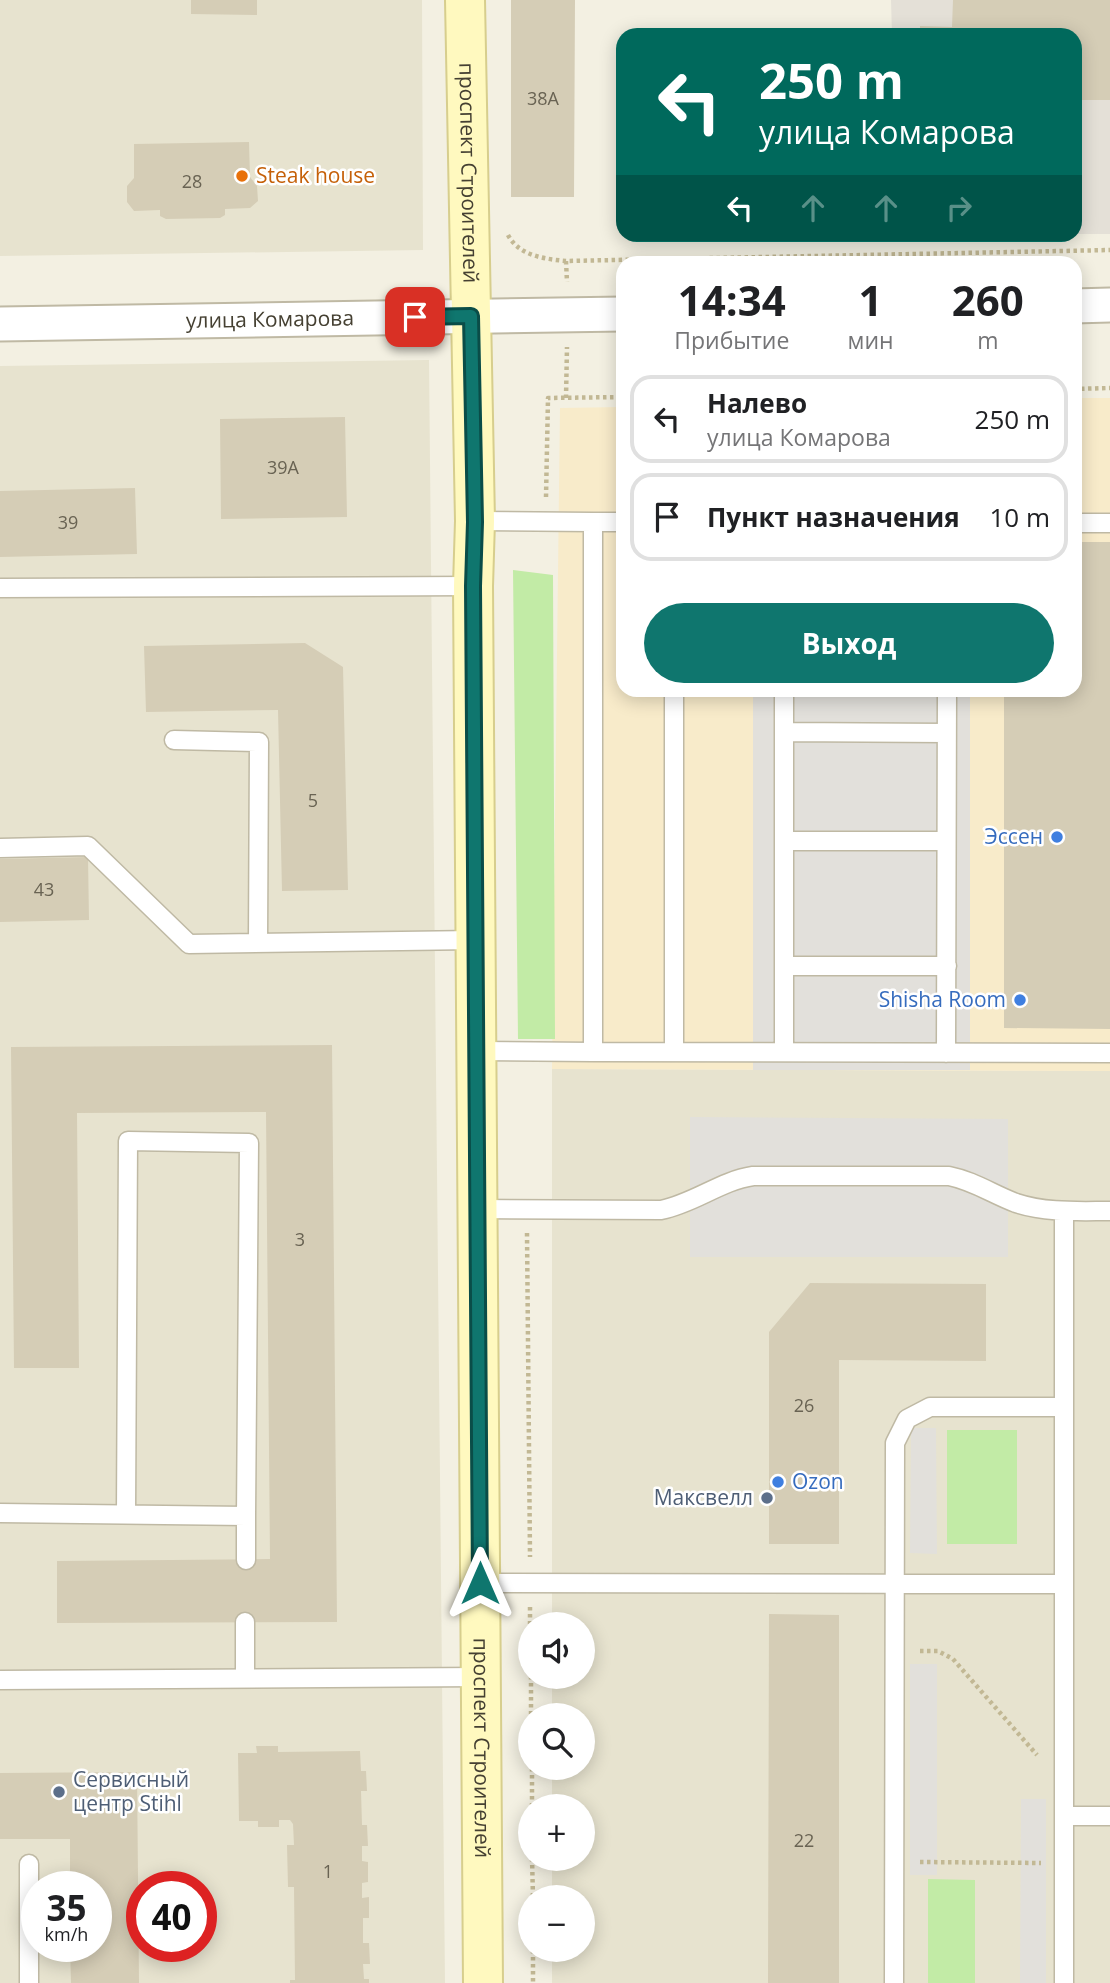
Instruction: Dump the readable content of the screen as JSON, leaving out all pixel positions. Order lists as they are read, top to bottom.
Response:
{
  "streets": {
    "street": ["проспект Строителей", "улица Комарова"]
  },
  "crossings": [
    ["проспект Строителей", "улица Комарова"]
  ],
  "places": [
    "Steak house",
    "Эссен",
    "Shisha Room",
    "Ozon",
    "Максвелл",
    "Сервисный центр Stihl"
  ],
  "house_numbers": [
    "38А",
    "28",
    "39А",
    "39",
    "5",
    "43",
    "3",
    "26",
    "22",
    "1"
  ],
  "page": {
    "turn": ["250 m", "улица Комарова"],
    "eta": [
      "14:34",
      "Прибытие",
      "1",
      "мин",
      "260",
      "m"
    ],
    "list": [
      {
        "name": "Налево",
        "note": "улица Комарова",
        "value": "250 m"
      },
      {
        "name": "Пункт назначения",
        "value": "10 m"
      }
    ],
    "buttons": "Выход",
    "map_buttons": ["+", "−"],
    "speed": "35 km/h",
    "limit": "40"
  }
}
